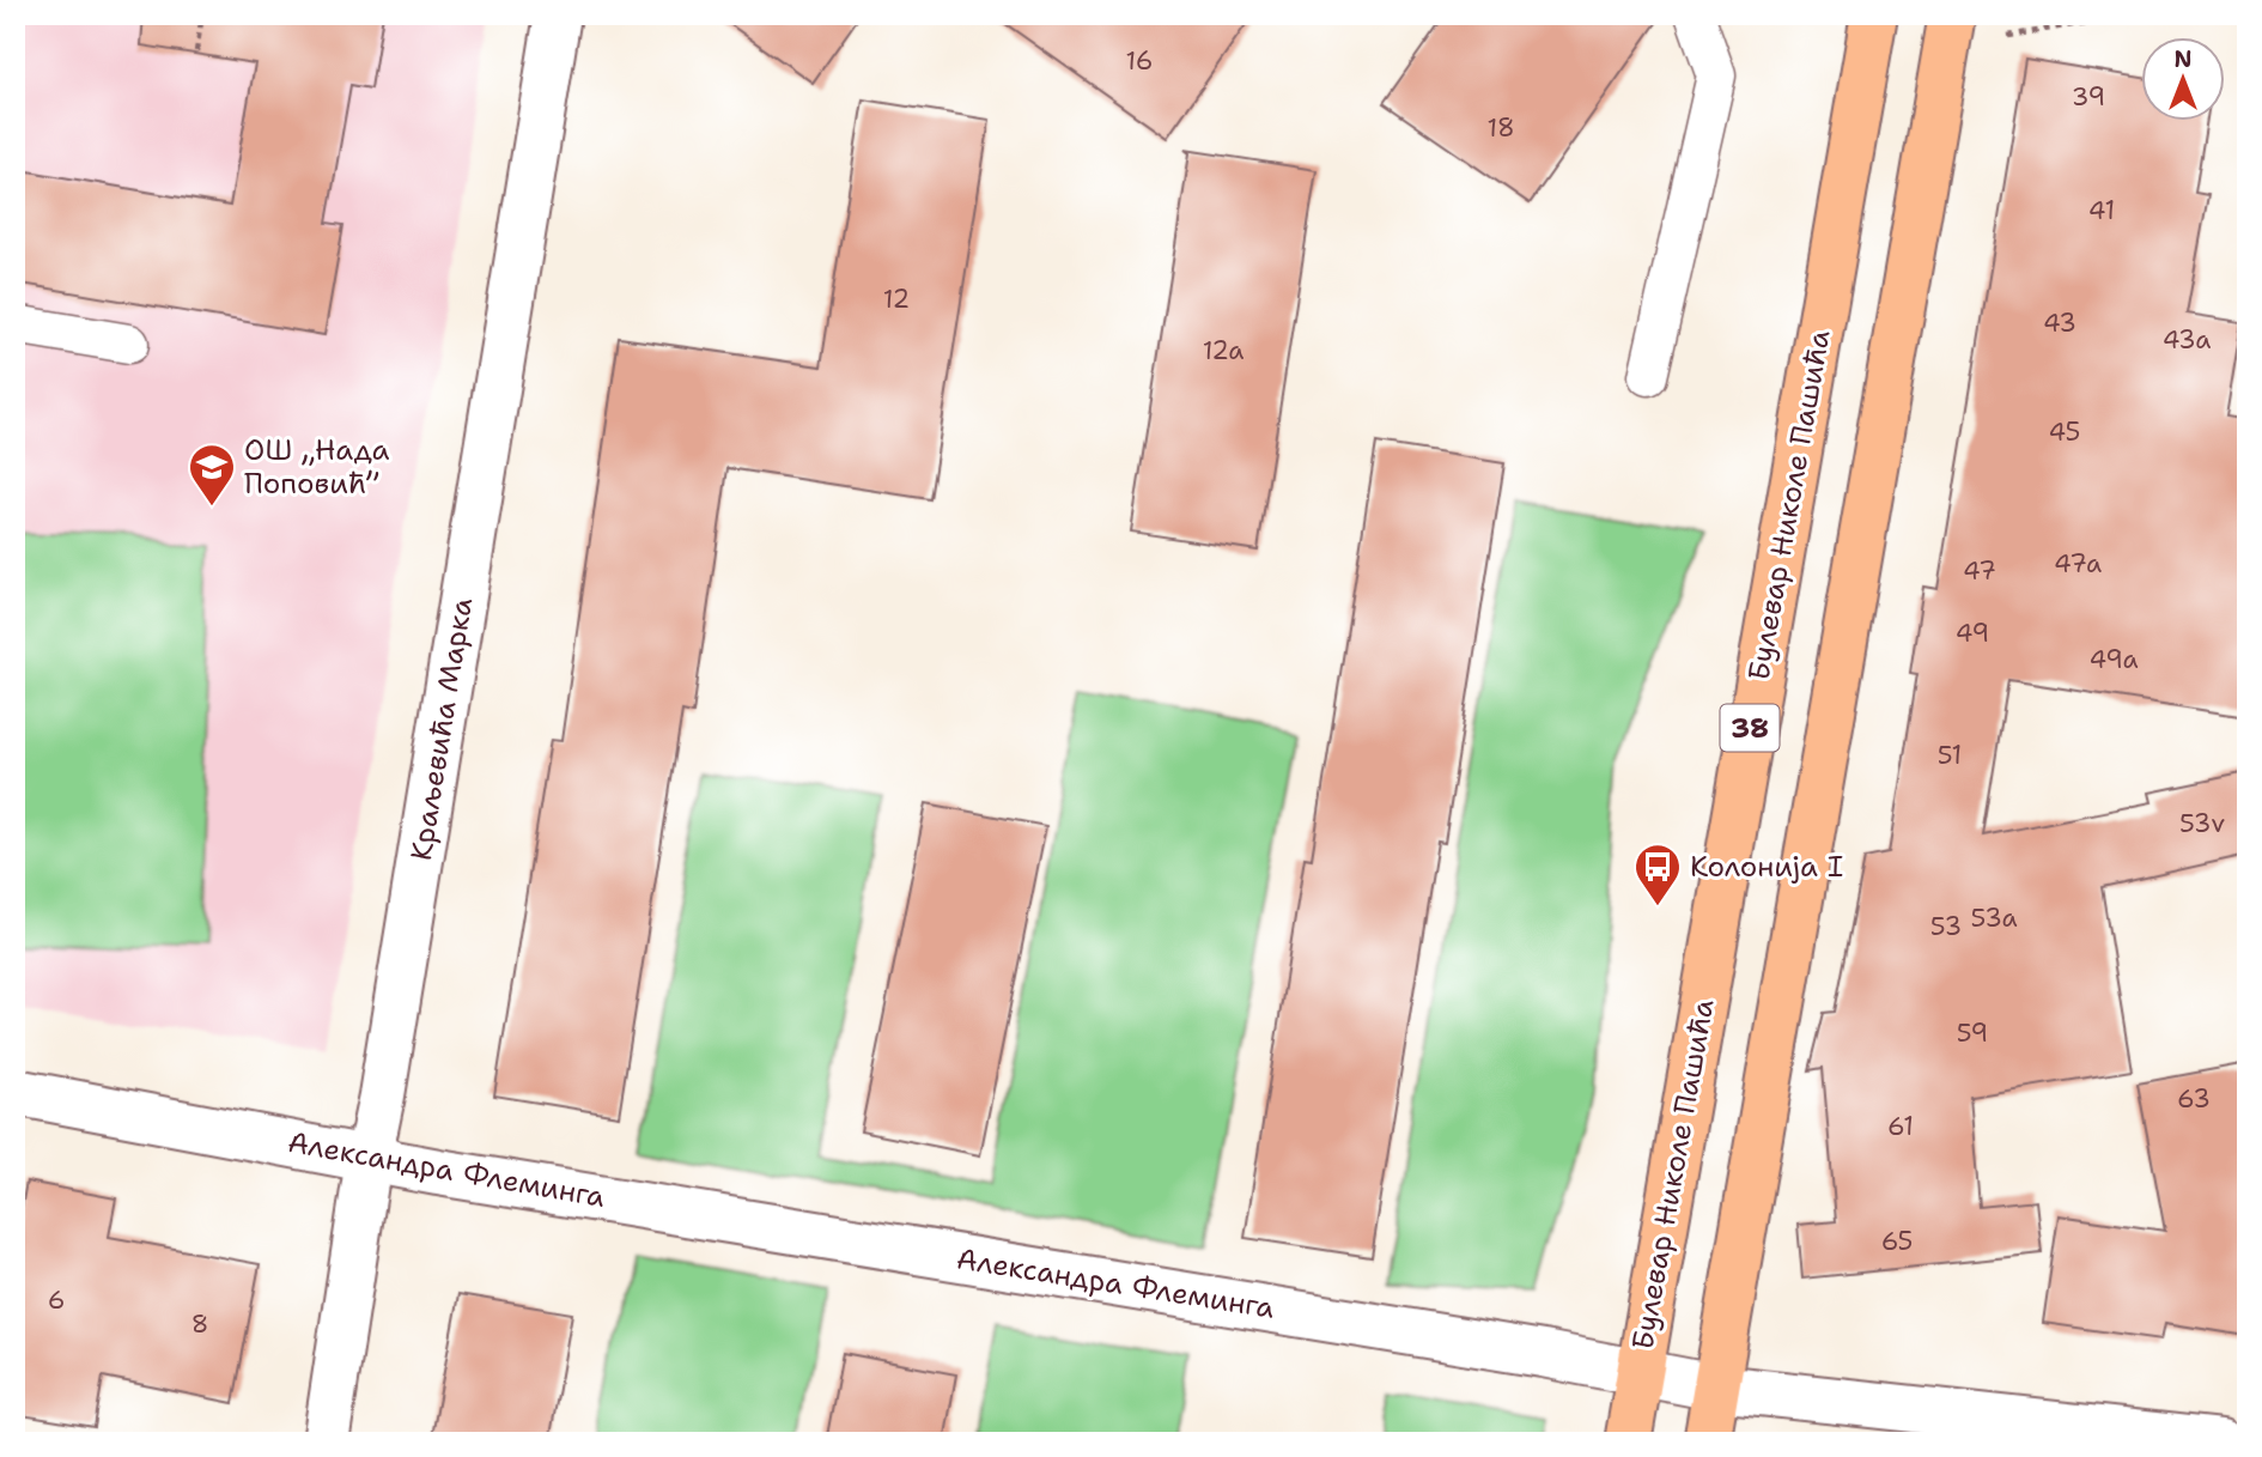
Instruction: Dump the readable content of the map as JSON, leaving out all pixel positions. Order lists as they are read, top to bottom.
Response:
{
  "streets": {
    "main road": ["Булевар Николе Пашића", "38"],
    "street": ["Краљевића Марка", "Александра Флеминга"]
  },
  "crossings": [
    ["Булевар Николе Пашића", "Александра Флеминга"],
    ["Краљевића Марка", "Александра Флеминга"]
  ],
  "places": {
    "school or university": ["ОШ „Нада Поповић”"],
    "bus stop": ["Колонија I"]
  },
  "house_numbers": [
    "16",
    "39",
    "18",
    "41",
    "12",
    "43",
    "43a",
    "12a",
    "45",
    "47a",
    "47",
    "49",
    "49a",
    "51",
    "53v",
    "53a",
    "53",
    "59",
    "63",
    "61",
    "65",
    "6",
    "8"
  ],
  "north": "top"
}
